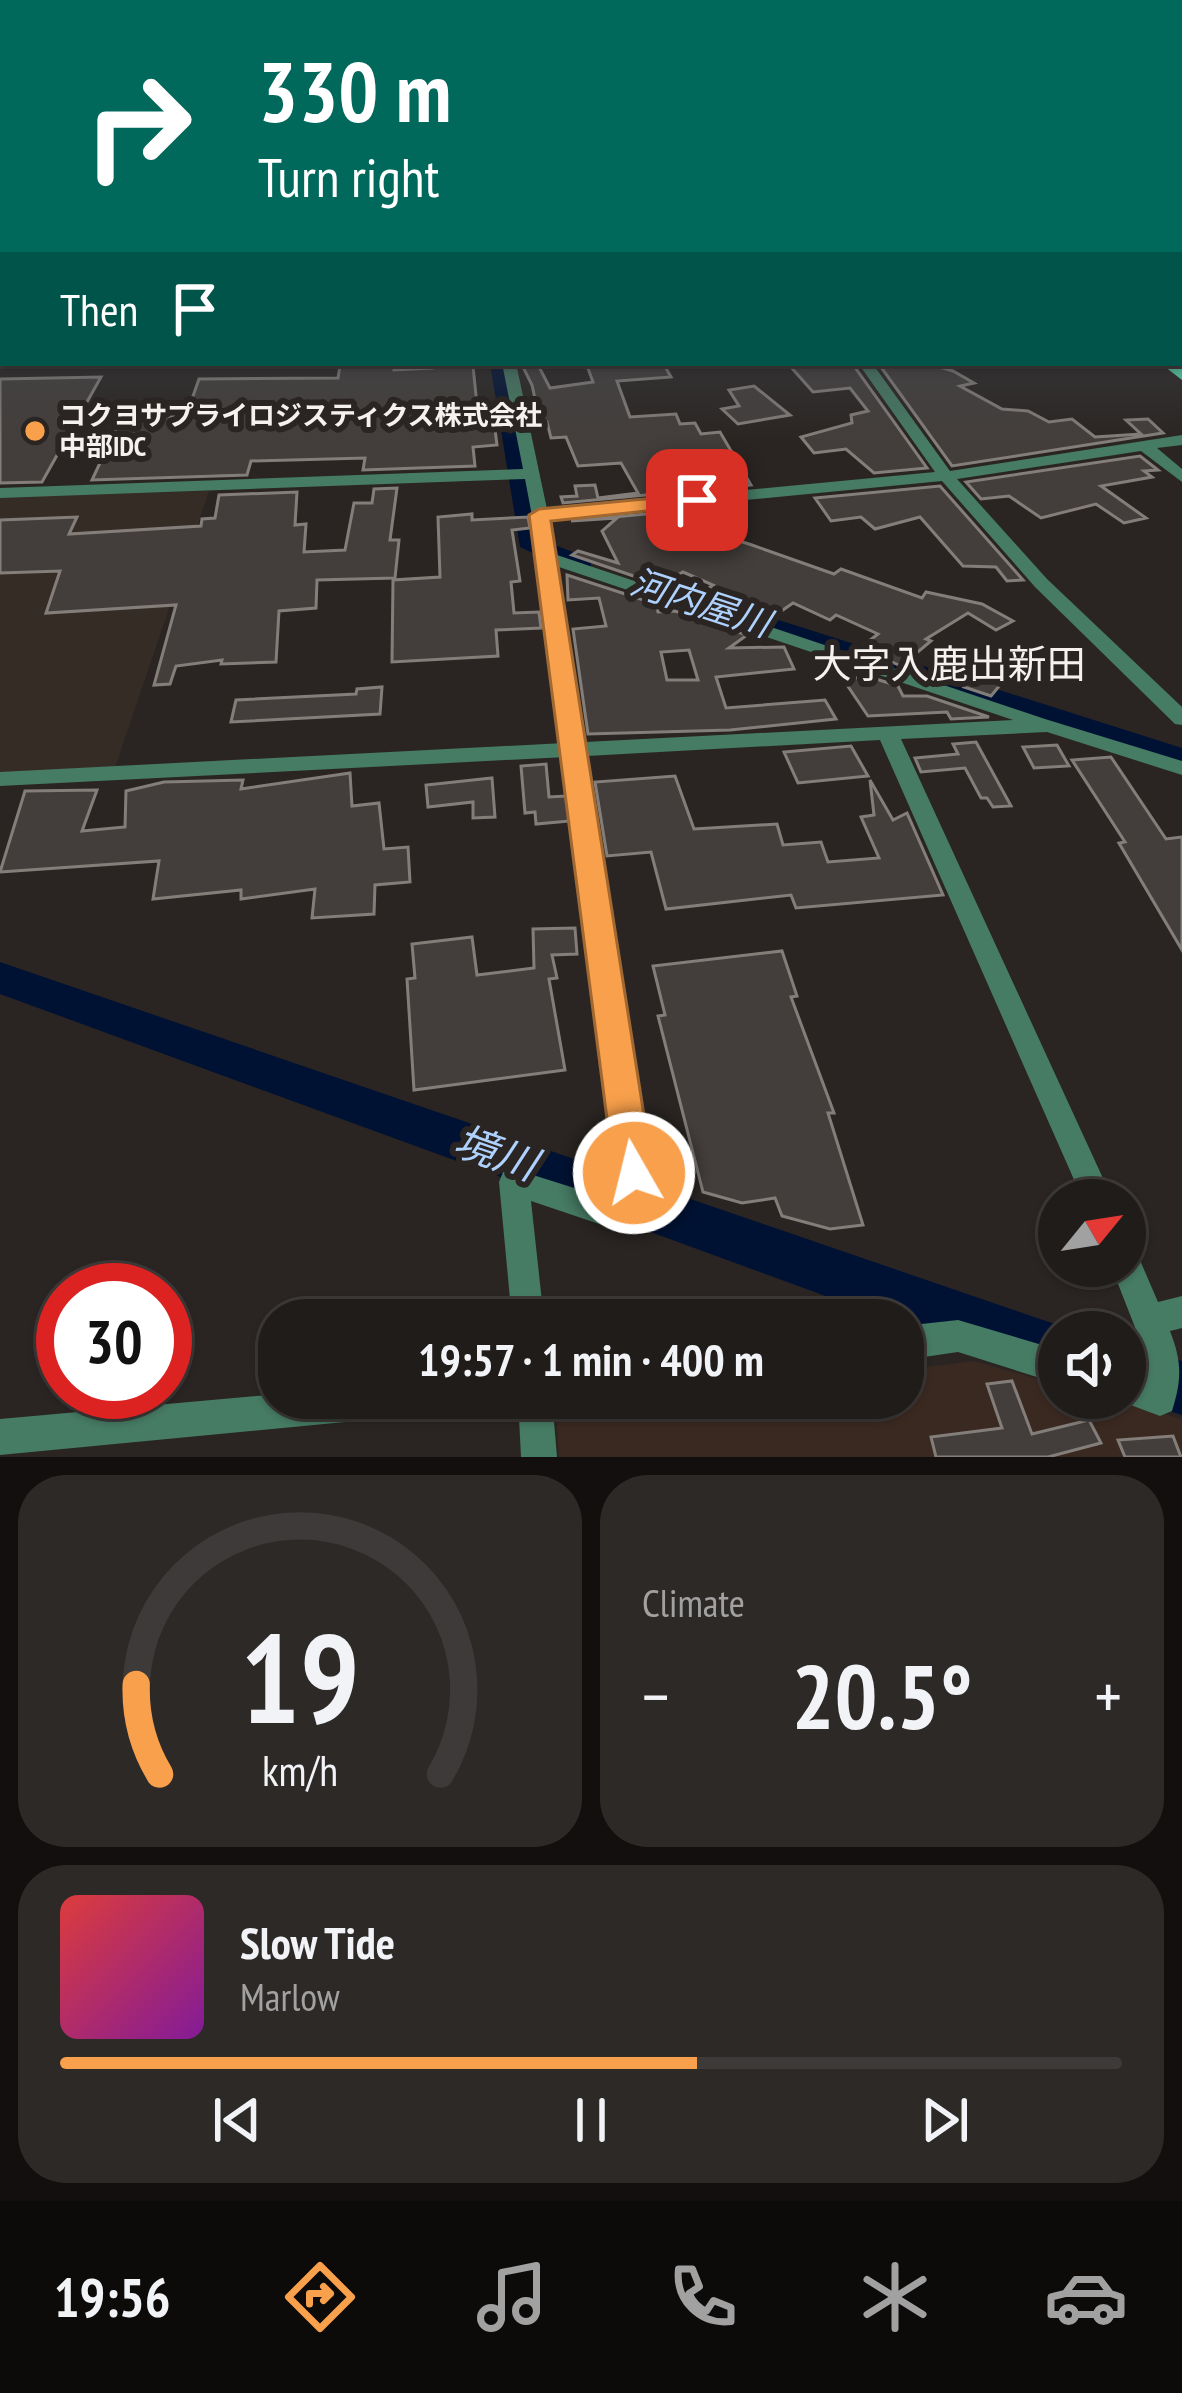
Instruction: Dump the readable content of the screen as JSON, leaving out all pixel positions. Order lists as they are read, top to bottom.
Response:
{
  "districts": ["大字入鹿出新田"],
  "water": ["河内屋川", "境川"],
  "places": ["コクヨサプライロジスティクス株式会社 中部IDC"],
  "north": "top right",
  "page": {
    "turn": ["330 m", "Turn right"],
    "then": "Then",
    "limit": "30",
    "trip": "19:57 · 1 min · 400 m",
    "tile": "Climate",
    "heat": ["−", "20.5°", "+"],
    "song": ["Slow Tide", "Marlow"],
    "tabs": "19:56",
    "gauge": ["19", "km/h"]
  }
}
